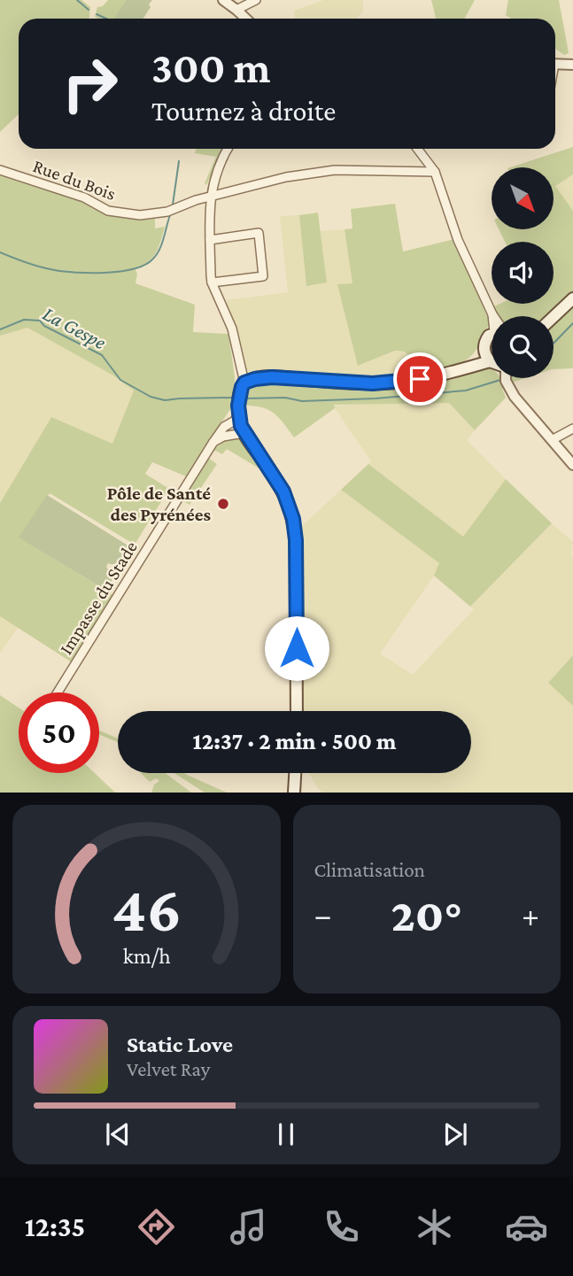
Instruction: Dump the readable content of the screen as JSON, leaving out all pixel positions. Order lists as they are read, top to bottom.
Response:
{
  "streets": {
    "street": ["Rue du Bois", "Impasse du Stade"]
  },
  "water": ["La Gespe"],
  "places": ["Pôle de Santé des Pyrénées"],
  "north": "bottom right",
  "page": {
    "turn": ["300 m", "Tournez à droite"],
    "limit": "50",
    "trip": "12:37 · 2 min · 500 m",
    "tile": "Climatisation",
    "heat": ["−", "20°", "+"],
    "song": ["Static Love", "Velvet Ray"],
    "tabs": "12:35",
    "gauge": ["46", "km/h"]
  }
}
